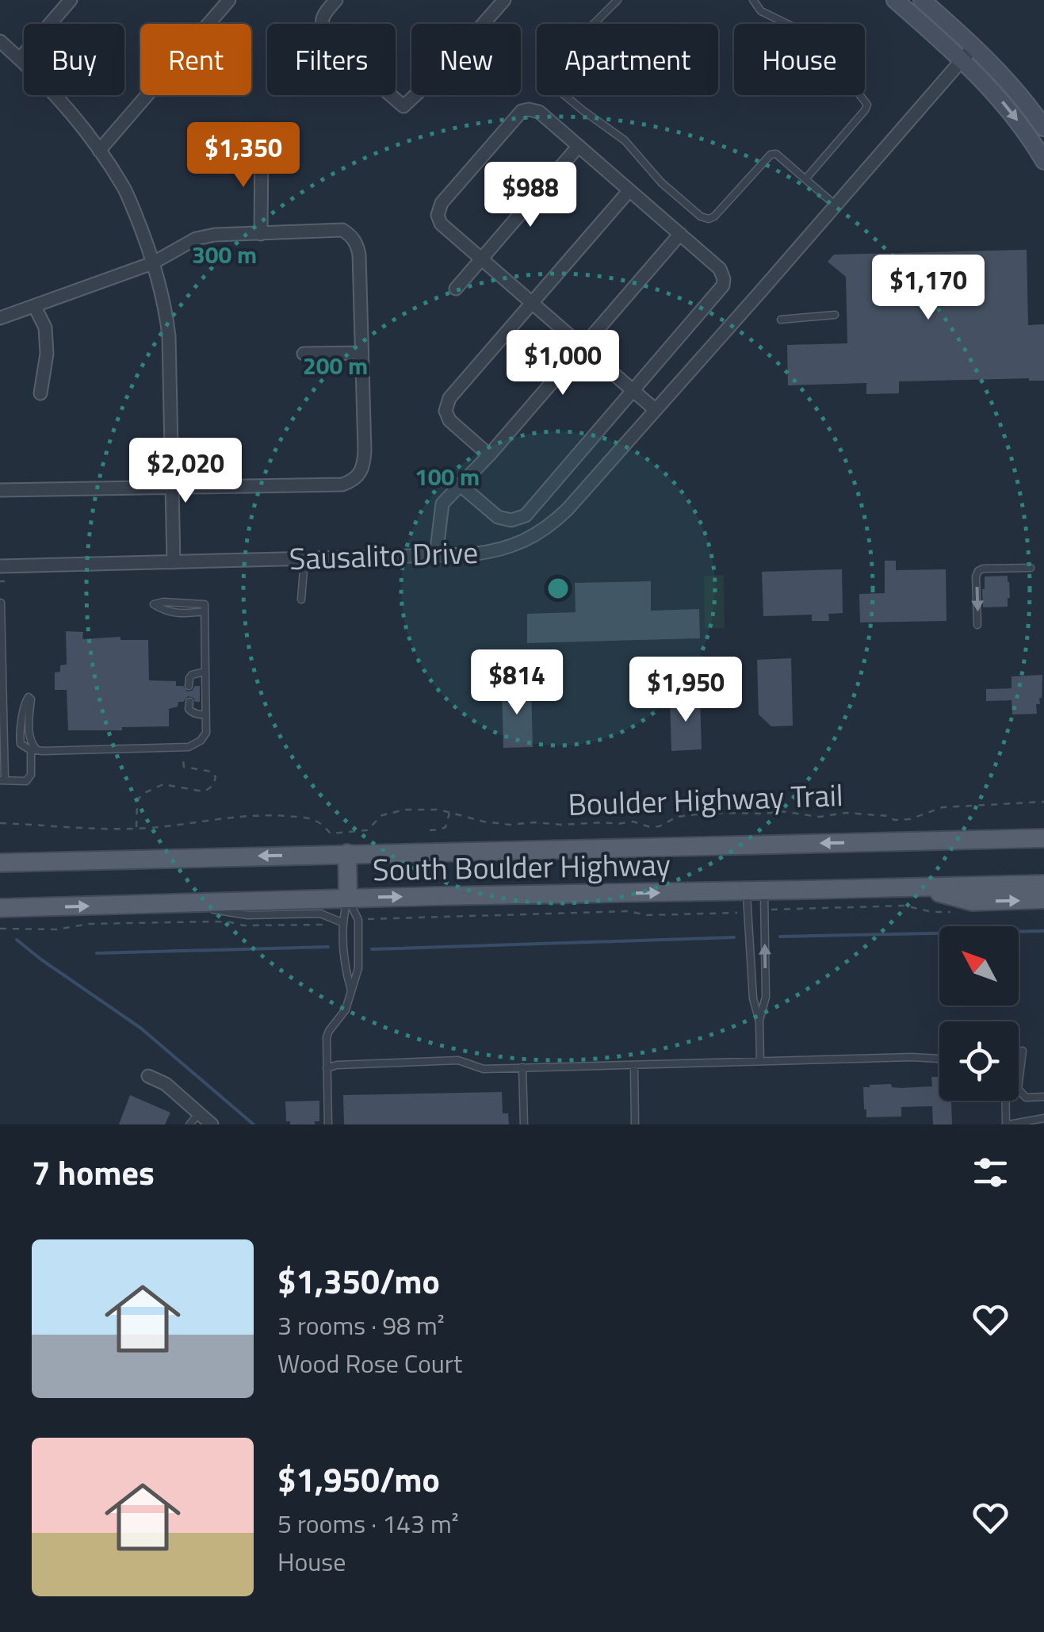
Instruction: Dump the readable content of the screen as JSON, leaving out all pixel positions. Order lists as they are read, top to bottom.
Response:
{
  "streets": {
    "main road": ["South Boulder Highway"],
    "street": ["Sausalito Drive"],
    "path": ["Boulder Highway Trail"]
  },
  "north": "top left",
  "page": {
    "chip": [
      "Buy",
      "Rent",
      "Filters",
      "New",
      "Apartment",
      "House"
    ],
    "price": [
      "$1,350",
      "$988",
      "$1,170",
      "$1,000",
      "$2,020",
      "$814",
      "$1,950"
    ],
    "heading": "7 homes",
    "list": [
      {
        "name": "$1,350/mo",
        "note": "3 rooms · 98 m² · Wood Rose Court"
      },
      {
        "name": "$1,950/mo",
        "note": "5 rooms · 143 m² · House"
      }
    ]
  },
  "rings": ["300 m", "200 m", "100 m"]
}
